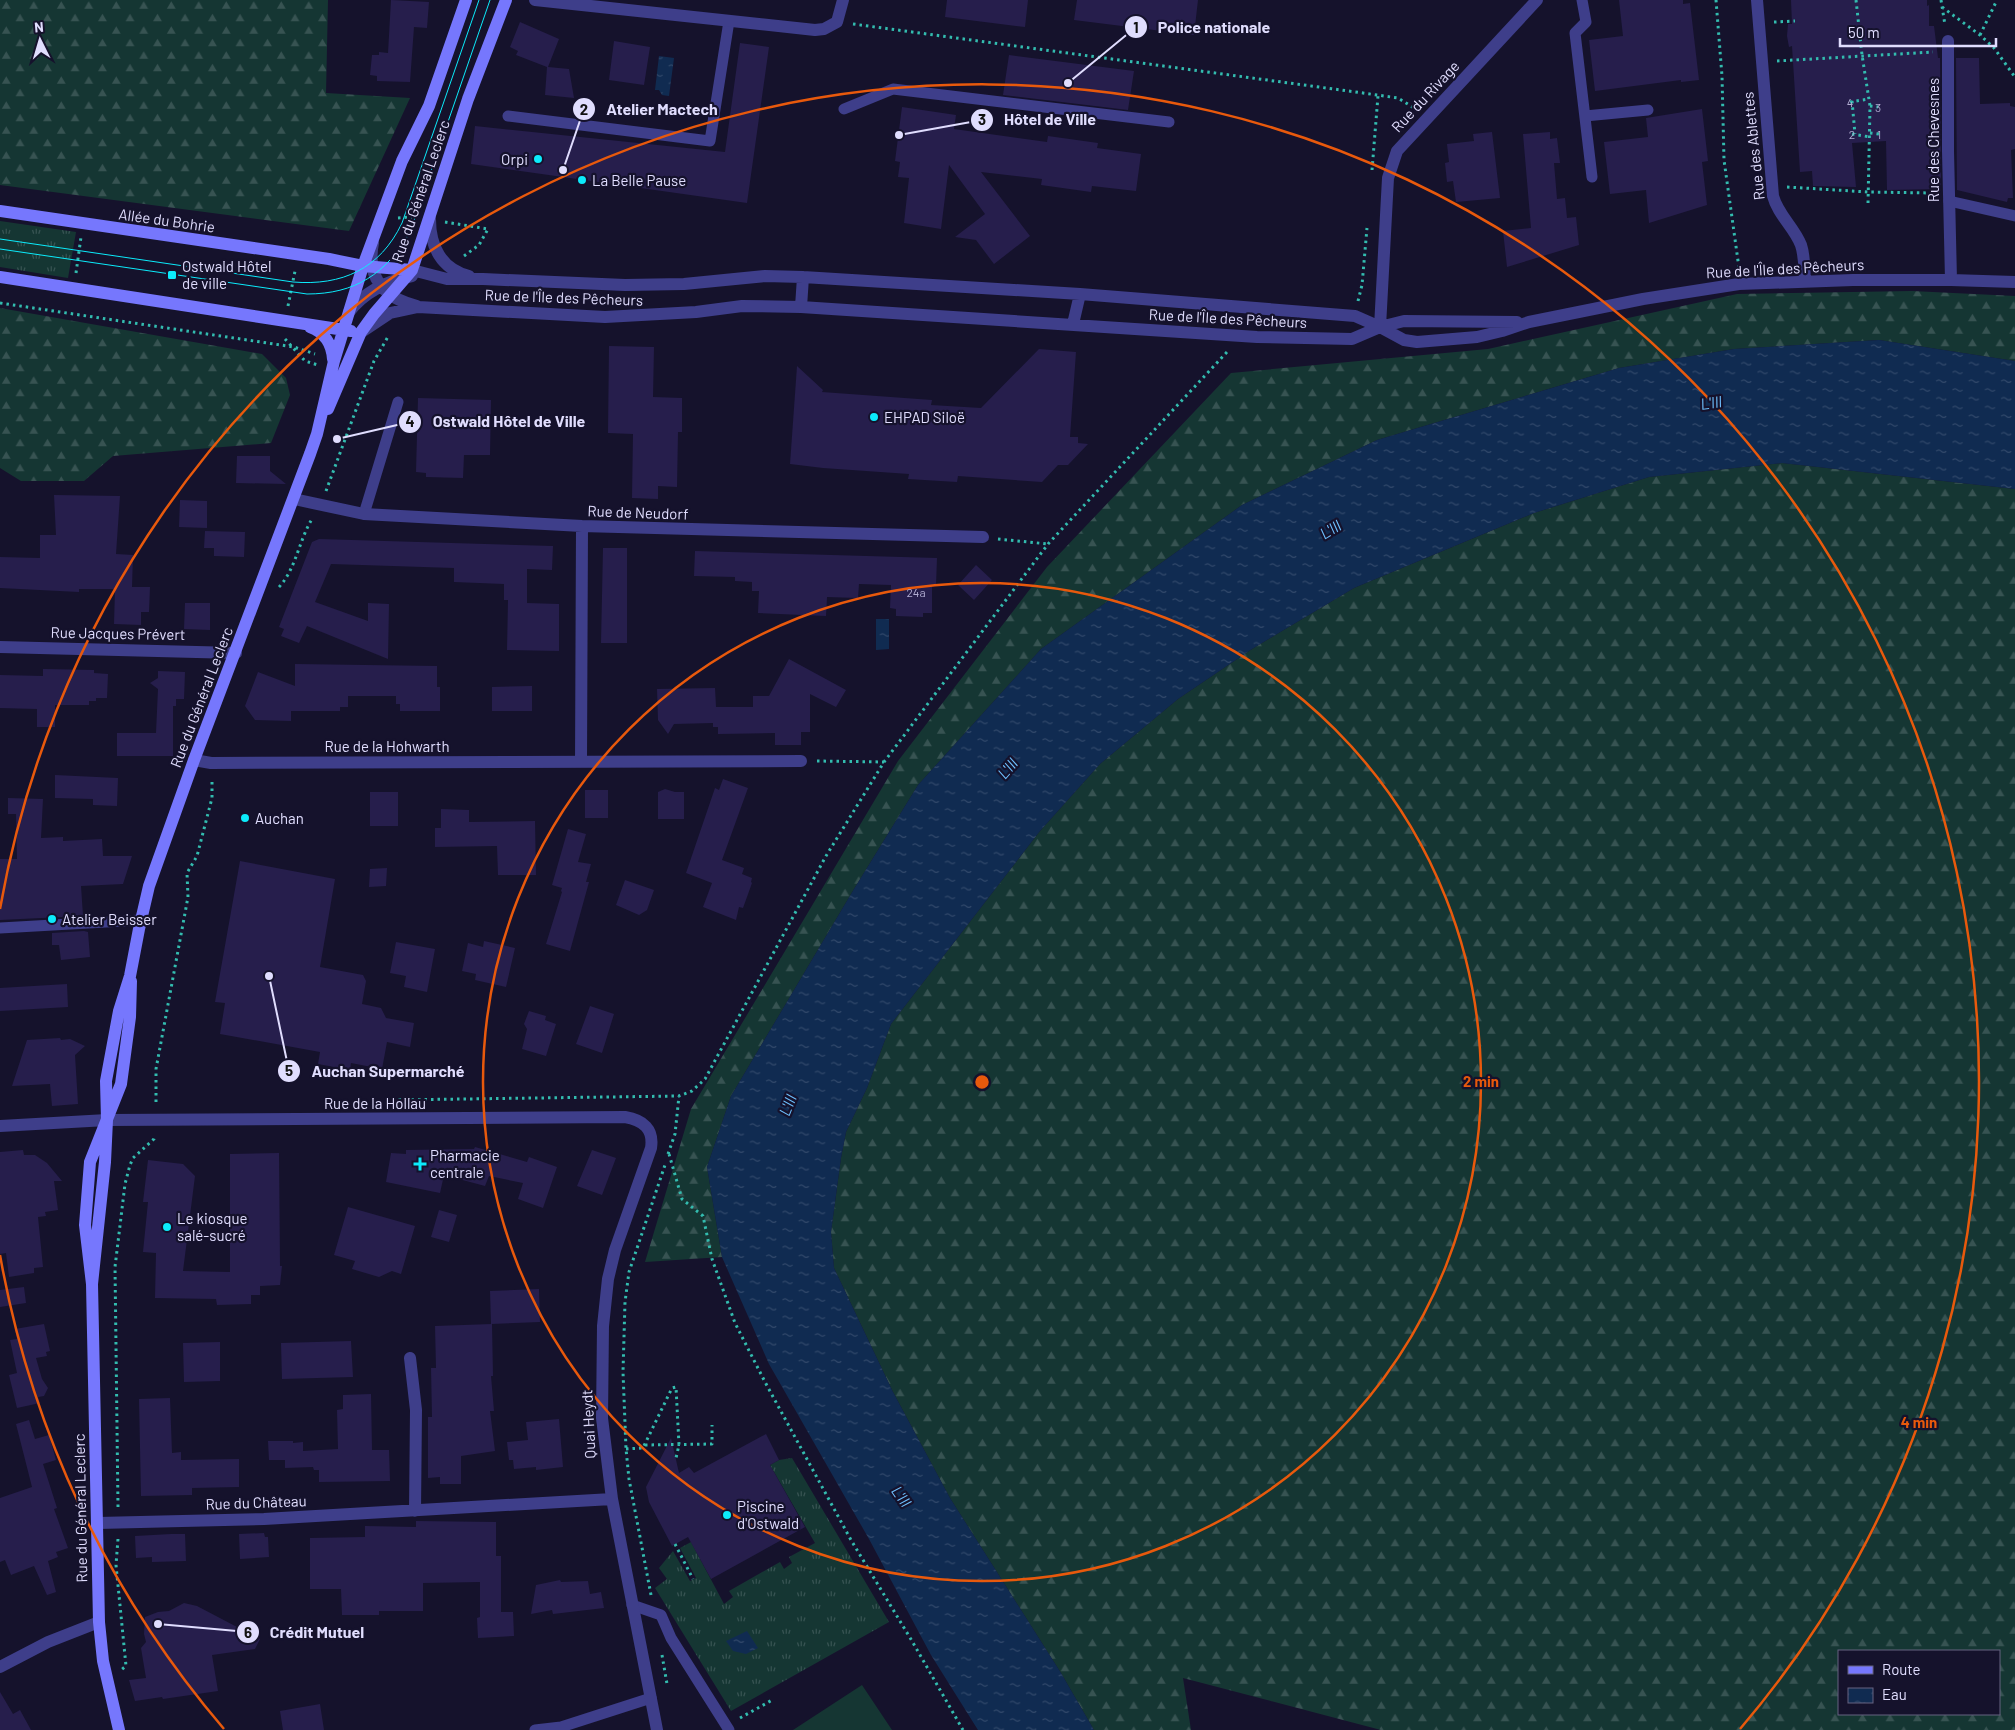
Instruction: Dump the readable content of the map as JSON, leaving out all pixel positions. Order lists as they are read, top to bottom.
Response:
{
  "streets": {
    "main road": ["Rue du Général Leclerc", "Allée du Bohrie"],
    "street": [
      "Rue du Rivage",
      "Rue des Chevesnes",
      "Rue des Ablettes",
      "Rue de l'Île des Pêcheurs",
      "Rue de Neudorf",
      "Rue Jacques Prévert",
      "Rue de la Hohwarth",
      "Rue de la Hollau",
      "Quai Heydt",
      "Rue du Château"
    ]
  },
  "crossings": [
    ["Rue du Rivage", "Rue de l'Île des Pêcheurs"],
    ["Rue des Chevesnes", "Rue de l'Île des Pêcheurs"],
    ["Rue des Ablettes", "Rue de l'Île des Pêcheurs"],
    ["Rue du Général Leclerc", "Allée du Bohrie"],
    ["Rue du Général Leclerc", "Rue de l'Île des Pêcheurs"],
    ["Rue du Général Leclerc", "Rue de Neudorf"],
    ["Rue du Général Leclerc", "Rue Jacques Prévert"],
    ["Rue du Général Leclerc", "Rue de la Hohwarth"],
    ["Rue du Général Leclerc", "Rue de la Hollau"],
    ["Rue du Général Leclerc", "Rue du Château"],
    ["Allée du Bohrie", "Rue de l'Île des Pêcheurs"],
    ["Rue de la Hollau", "Quai Heydt"],
    ["Quai Heydt", "Rue du Château"]
  ],
  "water": ["L'Ill"],
  "places": {
    "other": [
      "Police nationale",
      "Hôtel de Ville",
      "Orpi",
      "Atelier Mactech",
      "La Belle Pause",
      "EHPAD Siloë",
      "Ostwald Hôtel de Ville",
      "Auchan",
      "Atelier Beisser",
      "Auchan Supermarché",
      "Le kiosque salé-sucré",
      "Piscine d'Ostwald",
      "Crédit Mutuel"
    ],
    "transit": ["Ostwald Hôtel de ville"],
    "health": ["Pharmacie centrale"]
  },
  "house_numbers": [
    "4",
    "3",
    "2",
    "1",
    "24a"
  ],
  "legend": ["Route", "Eau"],
  "scale_bar": "50 m",
  "north": "top",
  "rings": ["2 min", "4 min"]
}
